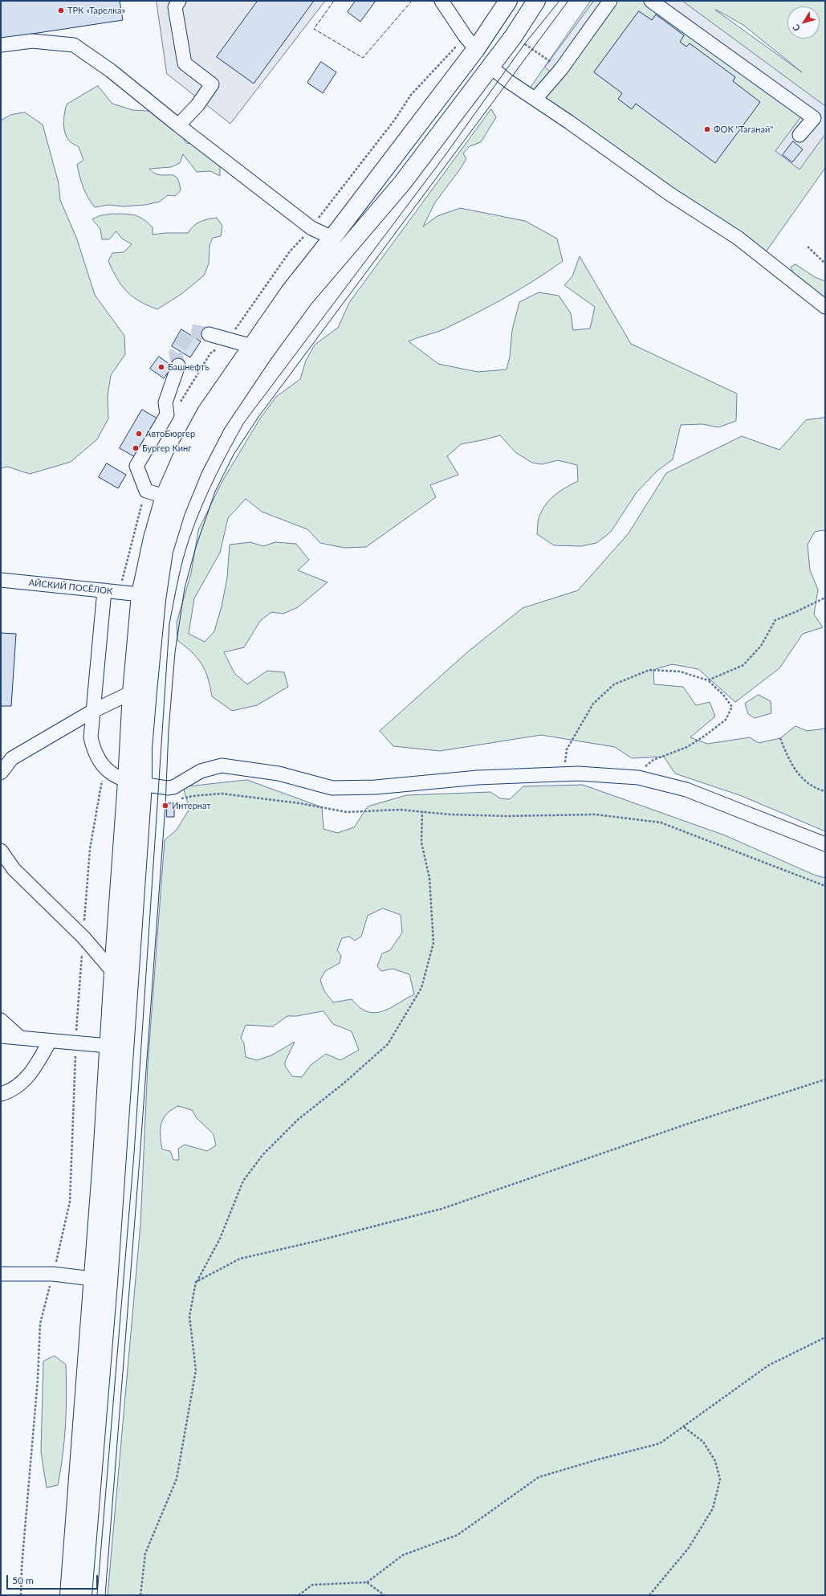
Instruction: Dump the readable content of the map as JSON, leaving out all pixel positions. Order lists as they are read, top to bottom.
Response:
{
  "streets": {
    "street": ["АЙСКИЙ ПОСЁЛОК"]
  },
  "places": [
    "ТРК «Тарелка»",
    "ФОК \"Таганай\"",
    "Башнефть",
    "АвтоБюргер",
    "Бургер Кинг",
    "Интернат"
  ],
  "scale_bar": "50 m",
  "north": "bottom left"
}
